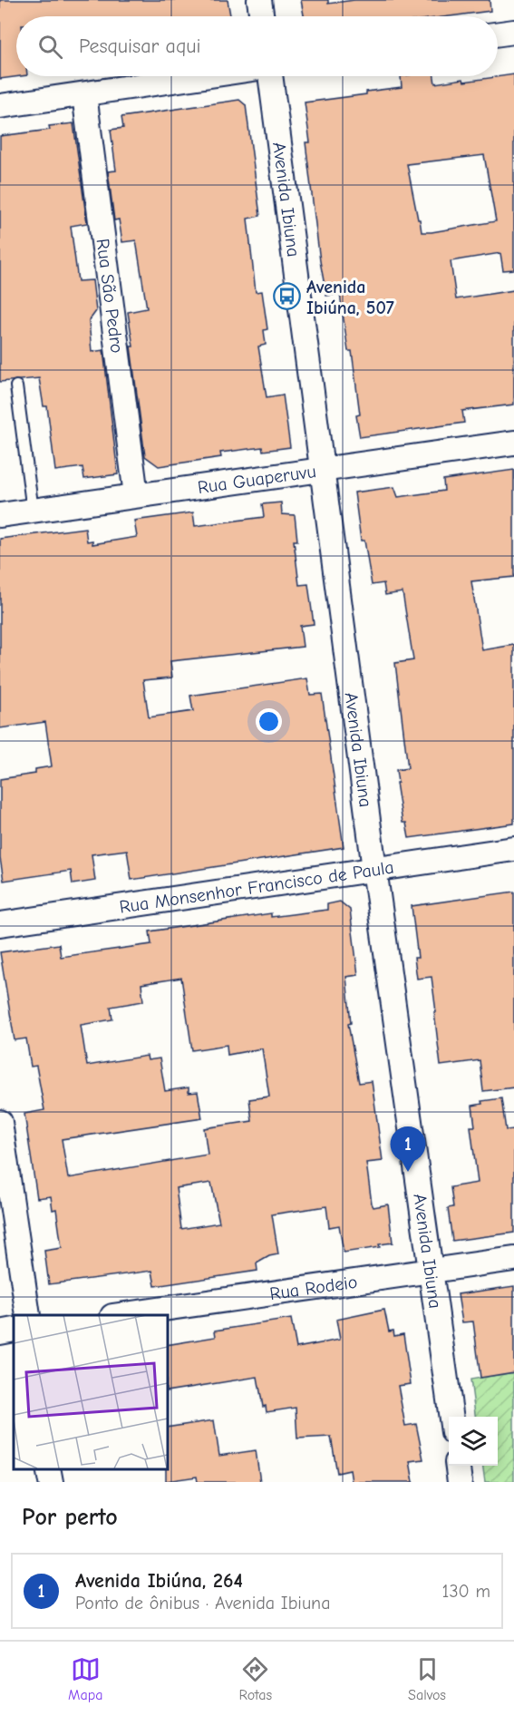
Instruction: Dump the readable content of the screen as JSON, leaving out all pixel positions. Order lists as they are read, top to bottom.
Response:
{
  "streets": {
    "street": [
      "Avenida Ibiuna",
      "Rua São Pedro",
      "Rua Guaperuvu",
      "Rua Monsenhor Francisco de Paula",
      "Rua Rodeio"
    ]
  },
  "crossings": [
    ["Avenida Ibiuna", "Rua Guaperuvu"],
    ["Avenida Ibiuna", "Rua Monsenhor Francisco de Paula"],
    ["Avenida Ibiuna", "Rua Rodeio"],
    ["Rua São Pedro", "Rua Guaperuvu"]
  ],
  "places": {
    "bus stop": ["Avenida Ibiúna, 507"]
  },
  "page": {
    "search": "Pesquisar aqui",
    "pins": "1",
    "heading": "Por perto",
    "list": [
      {
        "mark": "1",
        "name": "Avenida Ibiúna, 264",
        "note": "Ponto de ônibus · Avenida Ibiuna",
        "value": "130 m"
      }
    ],
    "nav": ["Mapa", "Rotas", "Salvos"]
  }
}
